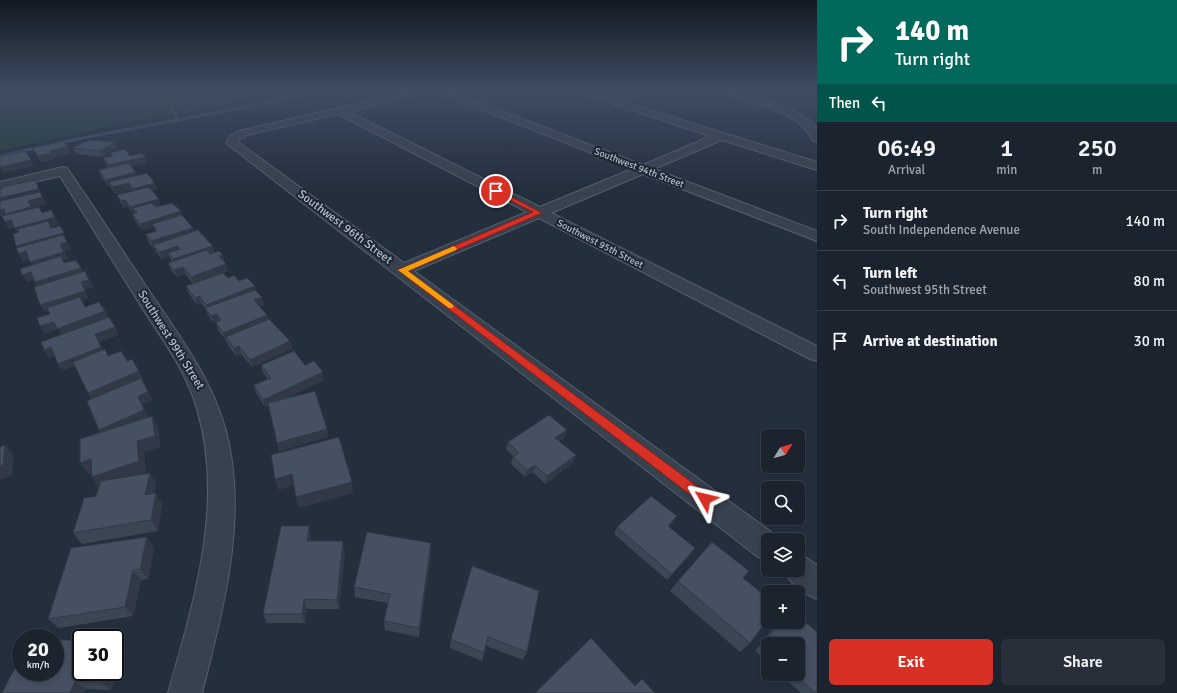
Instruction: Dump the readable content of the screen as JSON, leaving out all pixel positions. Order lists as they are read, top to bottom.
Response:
{
  "streets": {
    "street": [
      "Southwest 94th Street",
      "Southwest 96th Street",
      "Southwest 95th Street",
      "Southwest 99th Street"
    ]
  },
  "north": "top right",
  "page": {
    "turn": ["140 m", "Turn right"],
    "then": "Then",
    "eta": [
      "06:49",
      "Arrival",
      "1",
      "min",
      "250",
      "m"
    ],
    "list": [
      {
        "name": "Turn right",
        "note": "South Independence Avenue",
        "value": "140 m"
      },
      {
        "name": "Turn left",
        "note": "Southwest 95th Street",
        "value": "80 m"
      },
      {
        "name": "Arrive at destination",
        "value": "30 m"
      }
    ],
    "map_buttons": ["+", "−"],
    "speed": "20 km/h",
    "limit": "30",
    "buttons": ["Exit", "Share"]
  }
}
